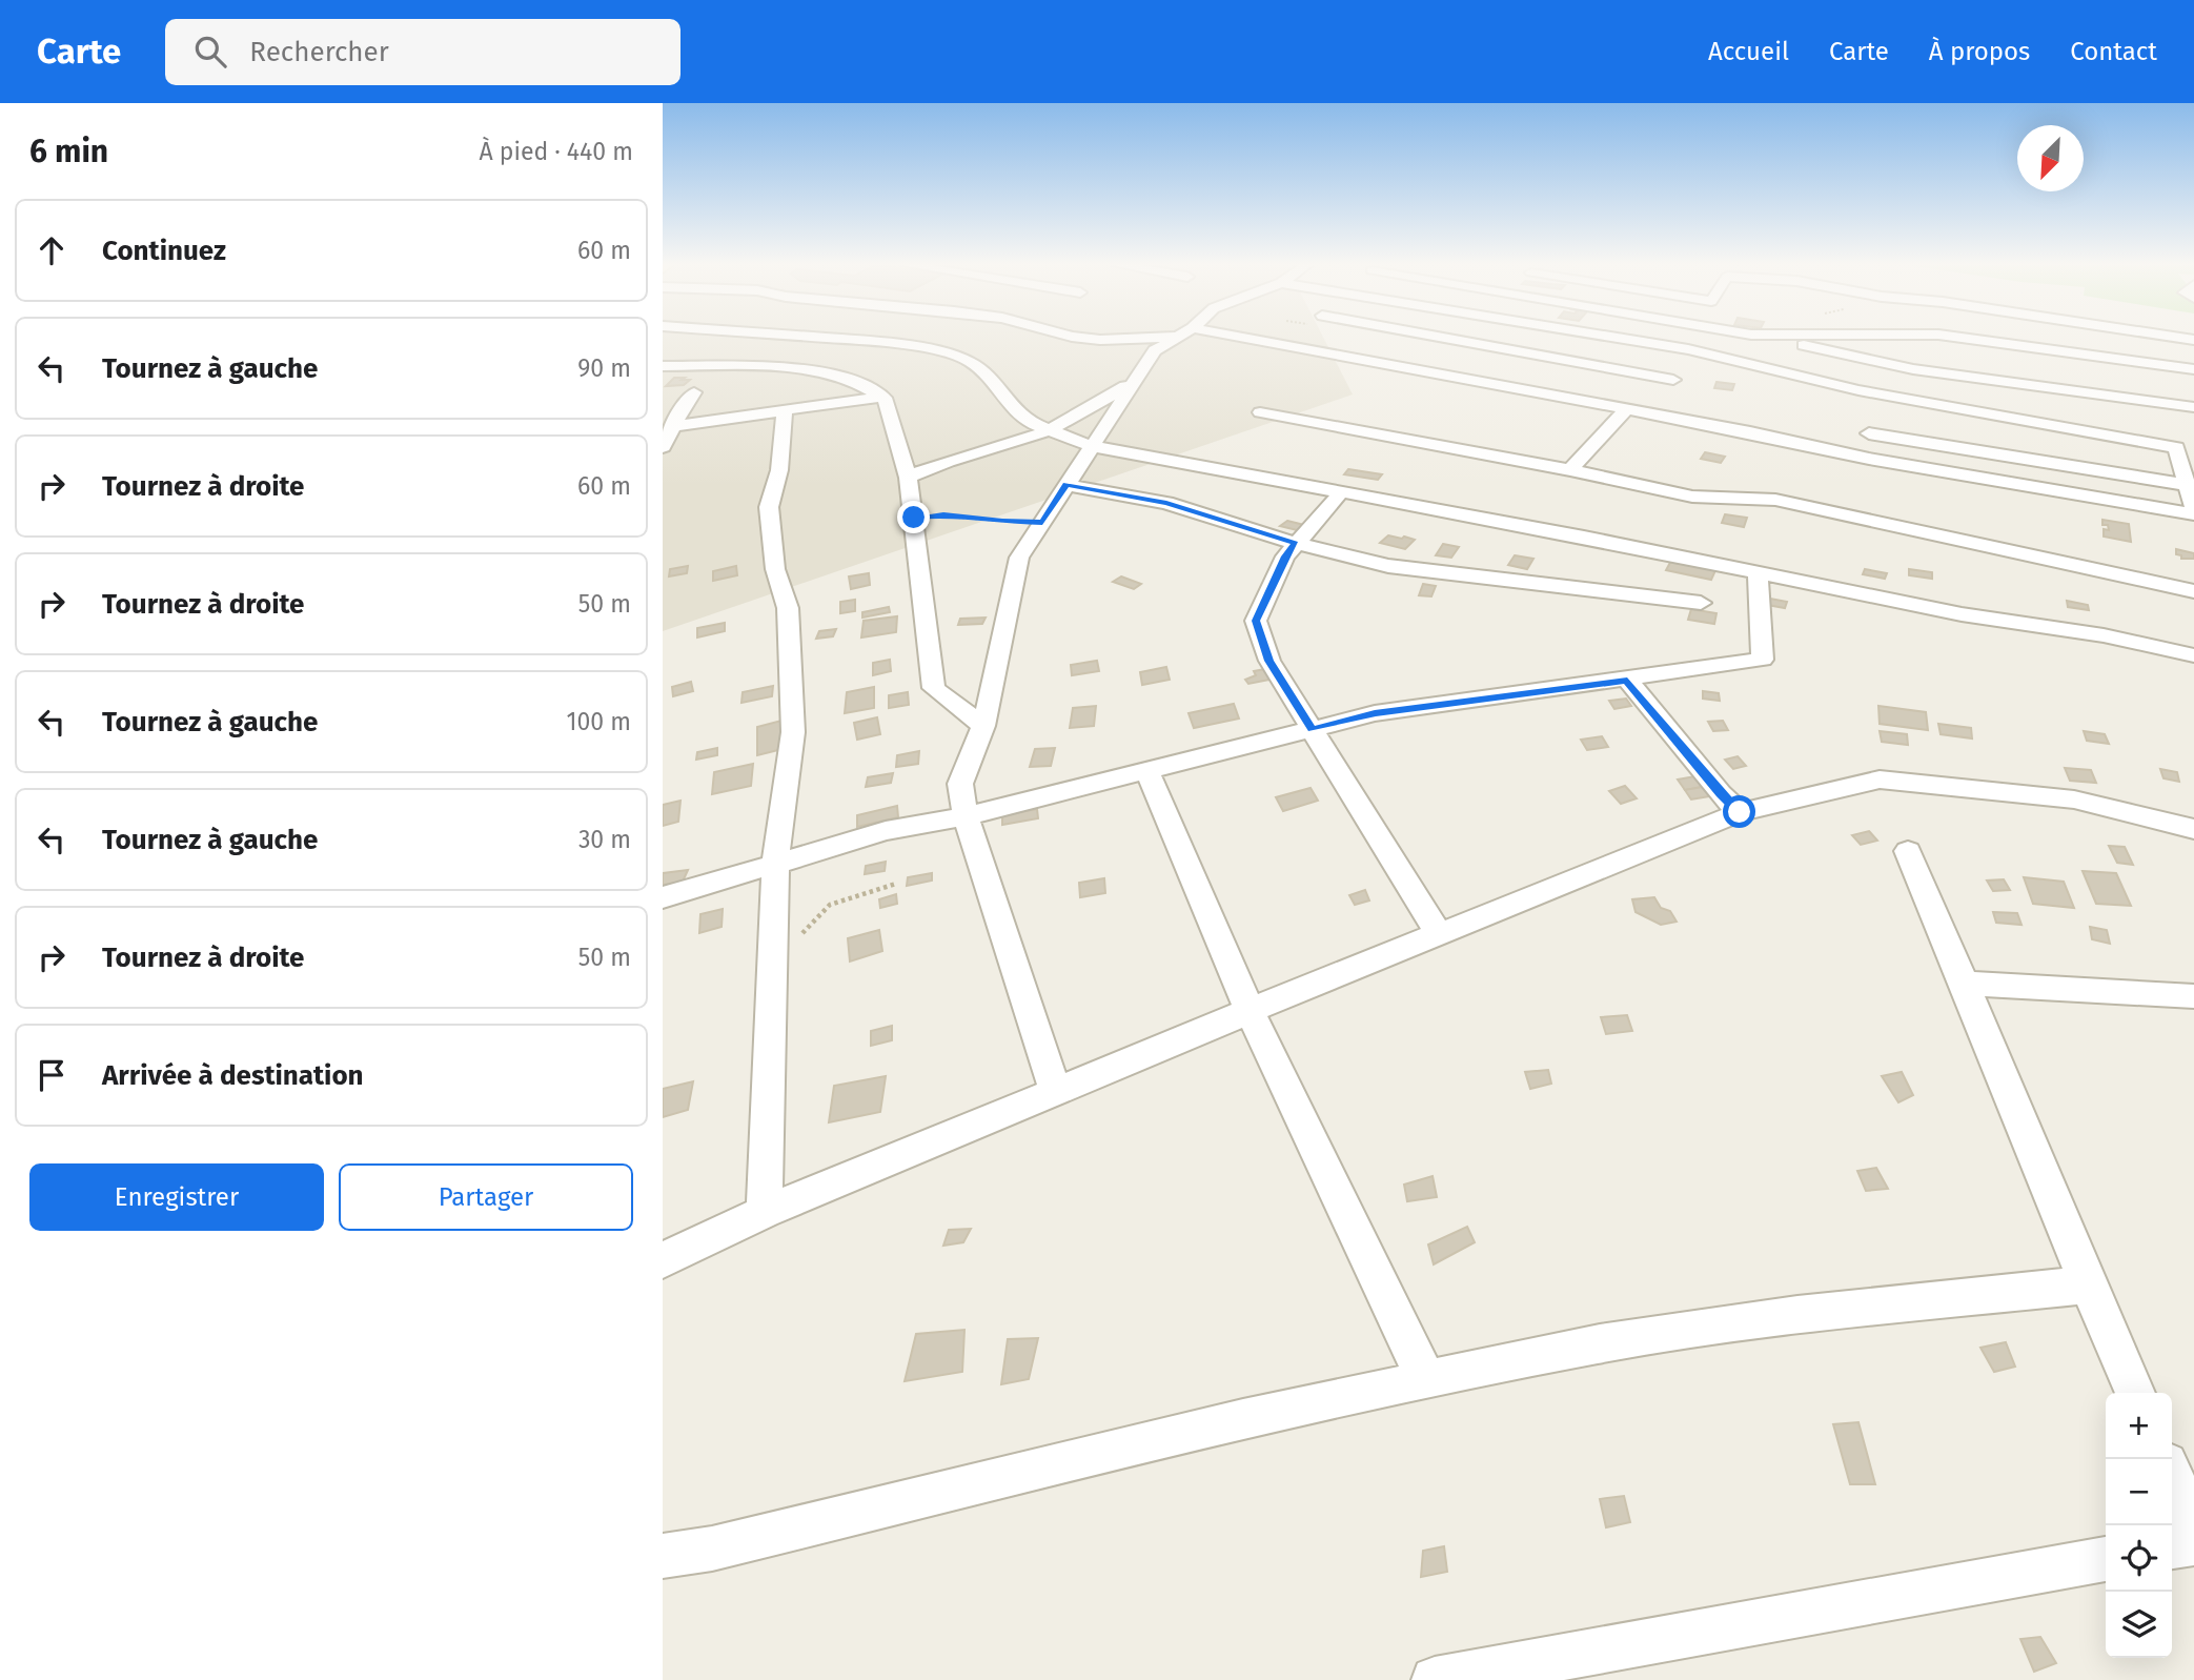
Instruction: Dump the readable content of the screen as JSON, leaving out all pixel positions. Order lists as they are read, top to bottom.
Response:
{
  "north": "bottom left",
  "page": {
    "header": "Carte",
    "search": "Rechercher",
    "nav": [
      "Accueil",
      "Carte",
      "À propos",
      "Contact"
    ],
    "heading": ["6 min", "À pied · 440 m"],
    "list": [
      ["Continuez", "60 m"],
      ["Tournez à gauche", "90 m"],
      ["Tournez à droite", "60 m"],
      ["Tournez à droite", "50 m"],
      ["Tournez à gauche", "100 m"],
      ["Tournez à gauche", "30 m"],
      ["Tournez à droite", "50 m"],
      "Arrivée à destination"
    ],
    "buttons": ["Enregistrer", "Partager"],
    "map_buttons": ["+", "−"]
  }
}
